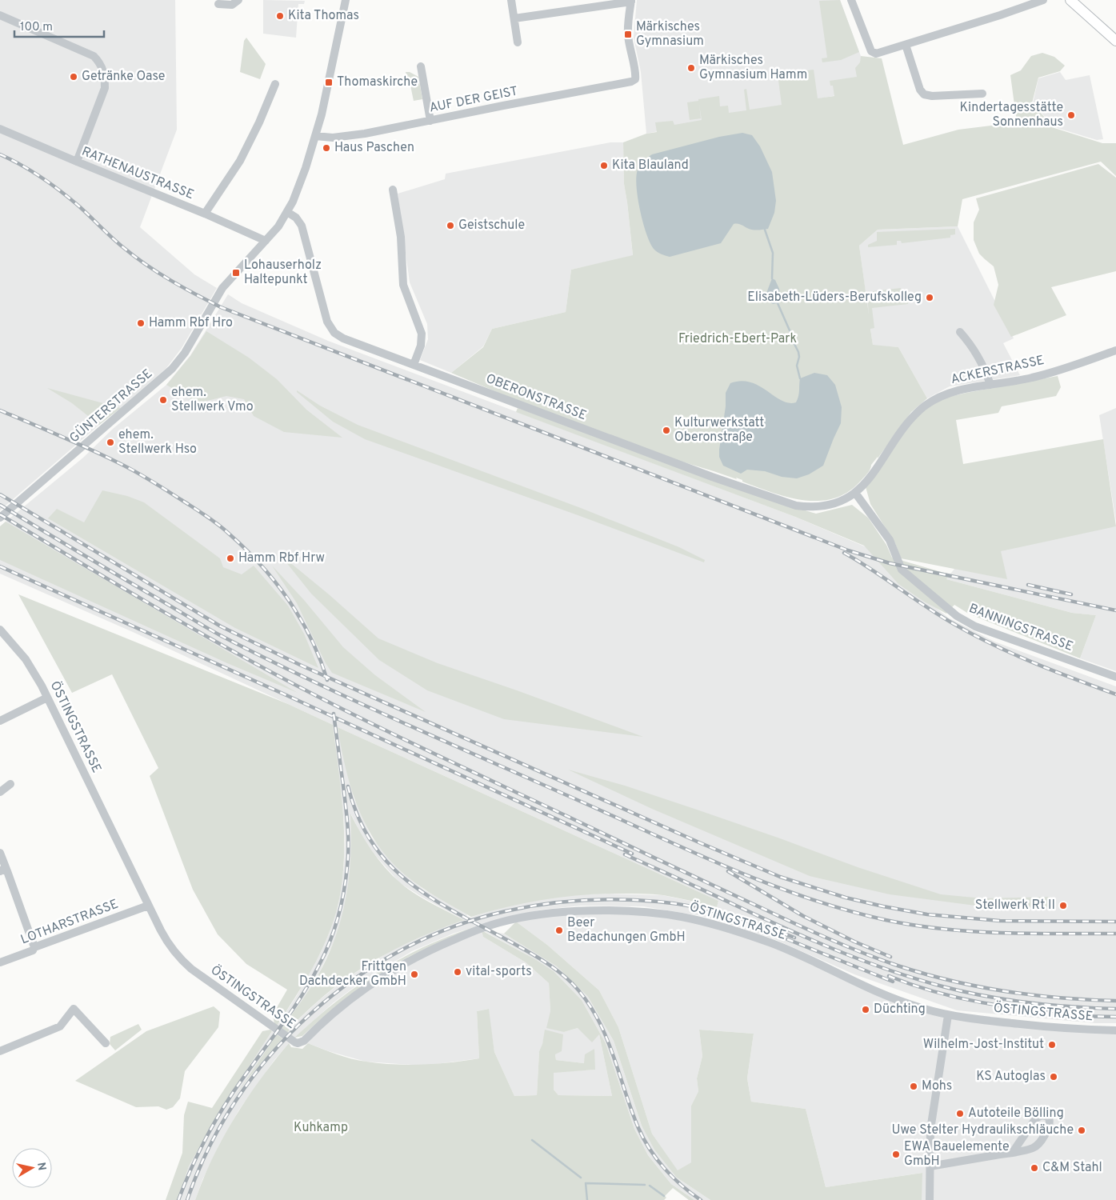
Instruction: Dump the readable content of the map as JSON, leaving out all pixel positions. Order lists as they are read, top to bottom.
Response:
{
  "streets": {
    "street": [
      "AUF DER GEIST",
      "RATHENAUSTRASSE",
      "ACKERSTRASSE",
      "OBERONSTRASSE",
      "GÜNTERSTRASSE",
      "BANNINGSTRASSE",
      "ÖSTINGSTRASSE",
      "LOTHARSTRASSE"
    ]
  },
  "crossings": [
    ["AUF DER GEIST", "GÜNTERSTRASSE"],
    ["RATHENAUSTRASSE", "GÜNTERSTRASSE"],
    ["ACKERSTRASSE", "OBERONSTRASSE"],
    ["ACKERSTRASSE", "BANNINGSTRASSE"],
    ["OBERONSTRASSE", "GÜNTERSTRASSE"],
    ["OBERONSTRASSE", "BANNINGSTRASSE"],
    ["ÖSTINGSTRASSE", "LOTHARSTRASSE"]
  ],
  "parks": ["Friedrich-Ebert-Park", "Kuhkamp"],
  "places": {
    "other": [
      "Kita Thomas",
      "Märkisches Gymnasium Hamm",
      "Getränke Oase",
      "Kindertagesstätte Sonnenhaus",
      "Haus Paschen",
      "Kita Blauland",
      "Geistschule",
      "Elisabeth-Lüders-Berufskolleg",
      "Hamm Rbf Hro",
      "ehem. Stellwerk Vmo",
      "Kulturwerkstatt Oberonstraße",
      "ehem. Stellwerk Hso",
      "Hamm Rbf Hrw",
      "Stellwerk Rt II",
      "Beer Bedachungen GmbH",
      "vital-sports",
      "Frittgen Dachdecker GmbH",
      "Düchting",
      "Wilhelm-Jost-Institut",
      "KS Autoglas",
      "Mohs",
      "Autoteile Bölling",
      "Uwe Stelter Hydraulikschläuche",
      "EWA Bauelemente GmbH",
      "C&M Stahl"
    ],
    "transit": ["Märkisches Gymnasium", "Thomaskirche", "Lohauserholz Haltepunkt"]
  },
  "scale_bar": "100 m",
  "north": "right"
}
